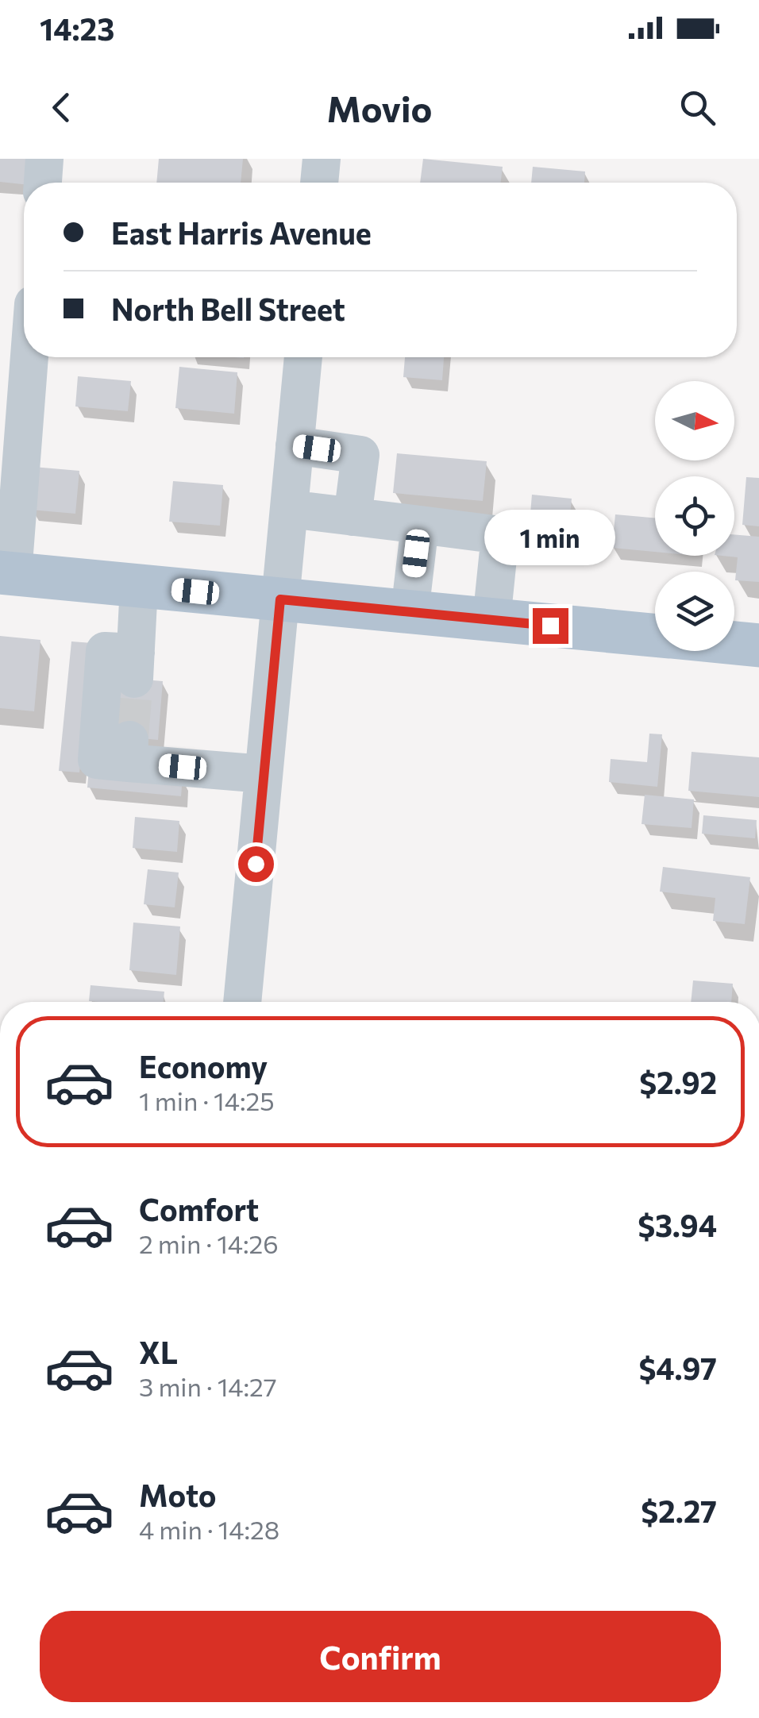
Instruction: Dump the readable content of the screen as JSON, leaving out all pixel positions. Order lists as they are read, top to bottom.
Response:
{
  "north": "right",
  "page": {
    "status": "14:23",
    "header": "Movio",
    "banner": ["East Harris Avenue", "North Bell Street"],
    "bubble": "1 min",
    "list": [
      {
        "name": "Economy",
        "note": "1 min · 14:25",
        "value": "$2.92"
      },
      {
        "name": "Comfort",
        "note": "2 min · 14:26",
        "value": "$3.94"
      },
      {
        "name": "XL",
        "note": "3 min · 14:27",
        "value": "$4.97"
      },
      {
        "name": "Moto",
        "note": "4 min · 14:28",
        "value": "$2.27"
      }
    ],
    "buttons": "Confirm"
  }
}
